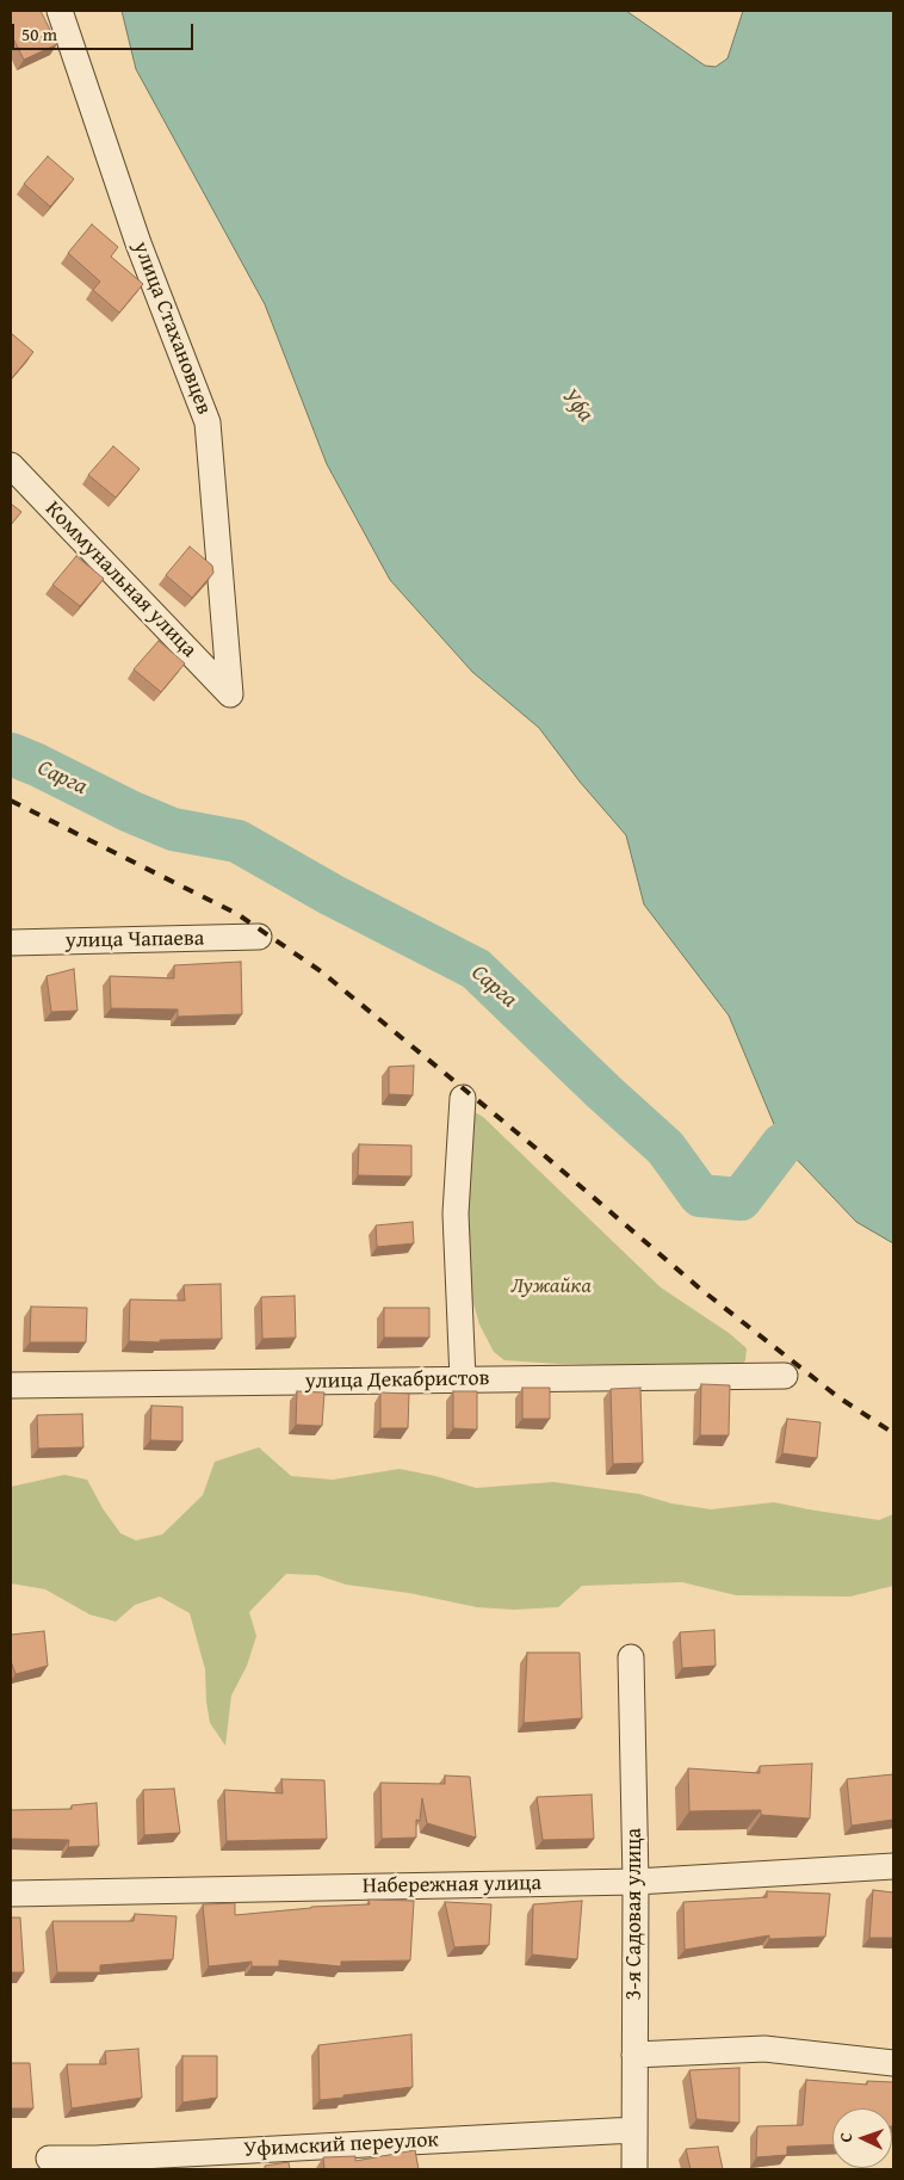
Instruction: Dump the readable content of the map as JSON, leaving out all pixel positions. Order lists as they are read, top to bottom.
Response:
{
  "streets": {
    "street": [
      "улица Стахановцев",
      "Коммунальная улица",
      "улица Чапаева",
      "улица Декабристов",
      "Набережная улица",
      "3-я Садовая улица",
      "Уфимский переулок"
    ]
  },
  "crossings": [
    ["улица Стахановцев", "Коммунальная улица"],
    ["Набережная улица", "3-я Садовая улица"],
    ["3-я Садовая улица", "Уфимский переулок"]
  ],
  "water": ["Уфа", "Сарга"],
  "parks": ["Лужайка"],
  "scale_bar": "50 m",
  "north": "left"
}
